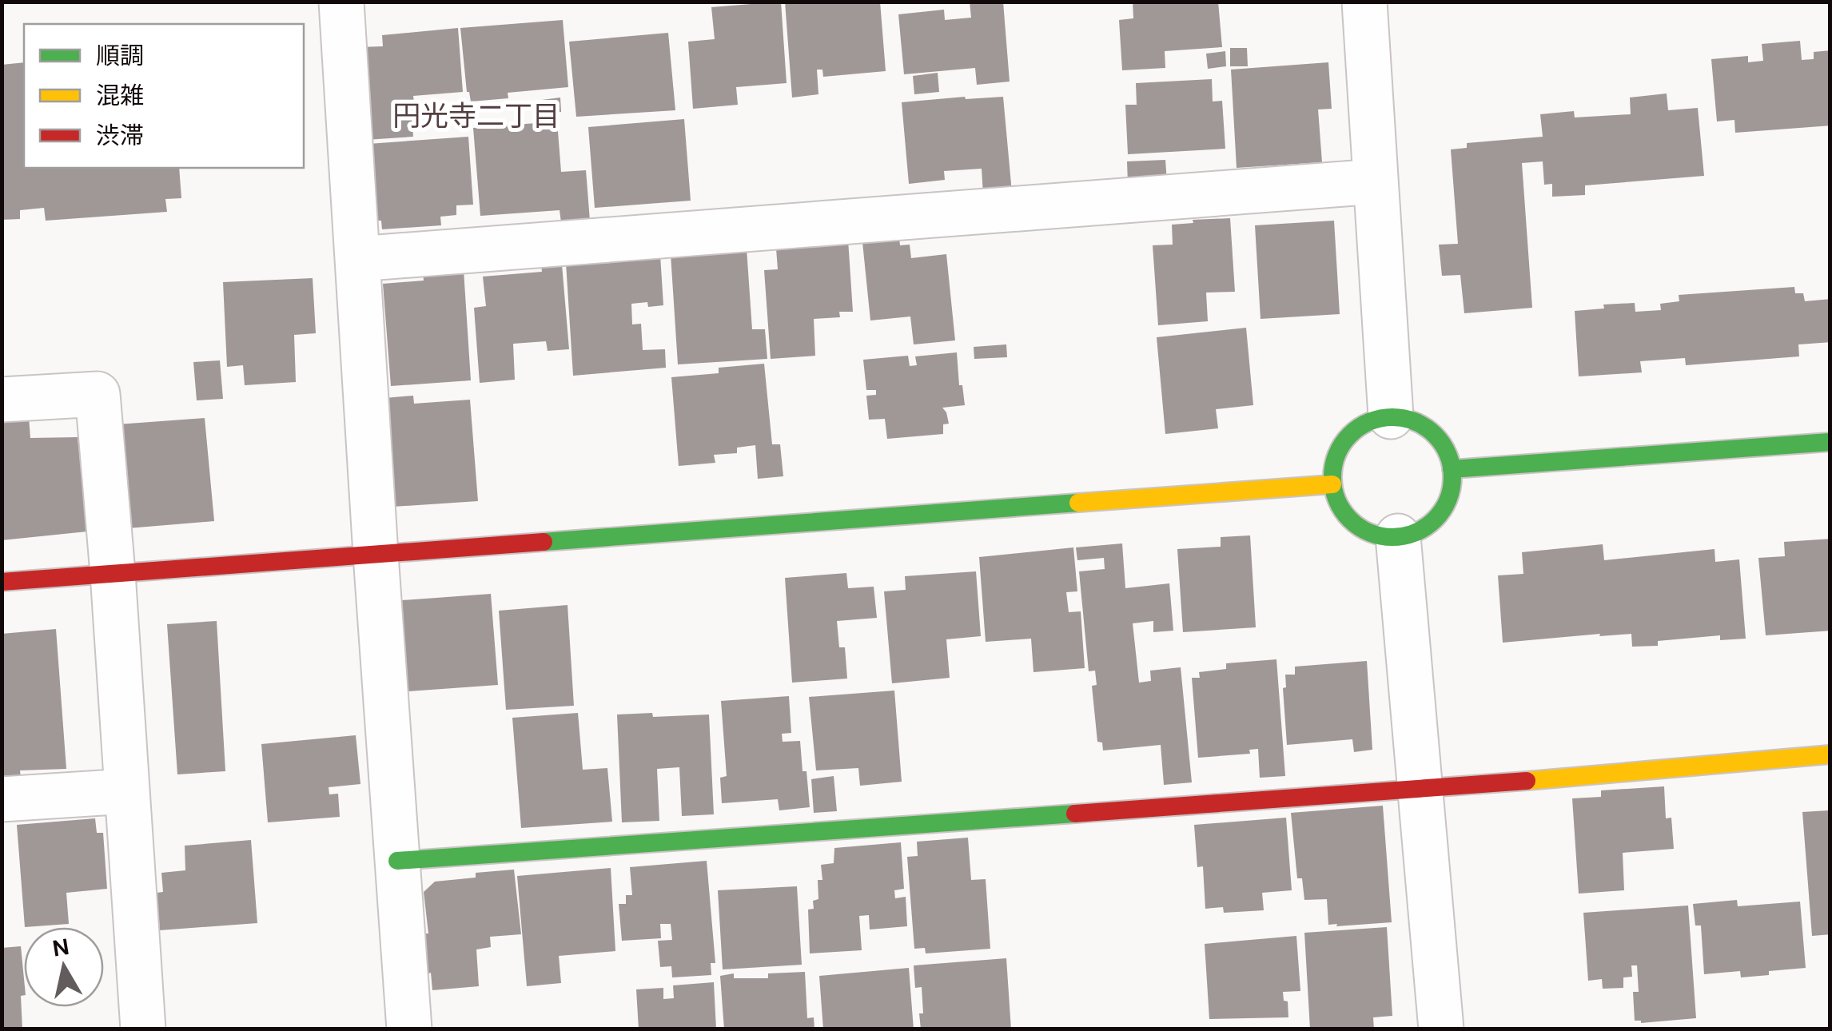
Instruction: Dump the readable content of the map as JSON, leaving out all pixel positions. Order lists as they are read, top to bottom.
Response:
{
  "districts": ["円光寺二丁目"],
  "legend": ["順調", "混雑", "渋滞"],
  "north": "top"
}
